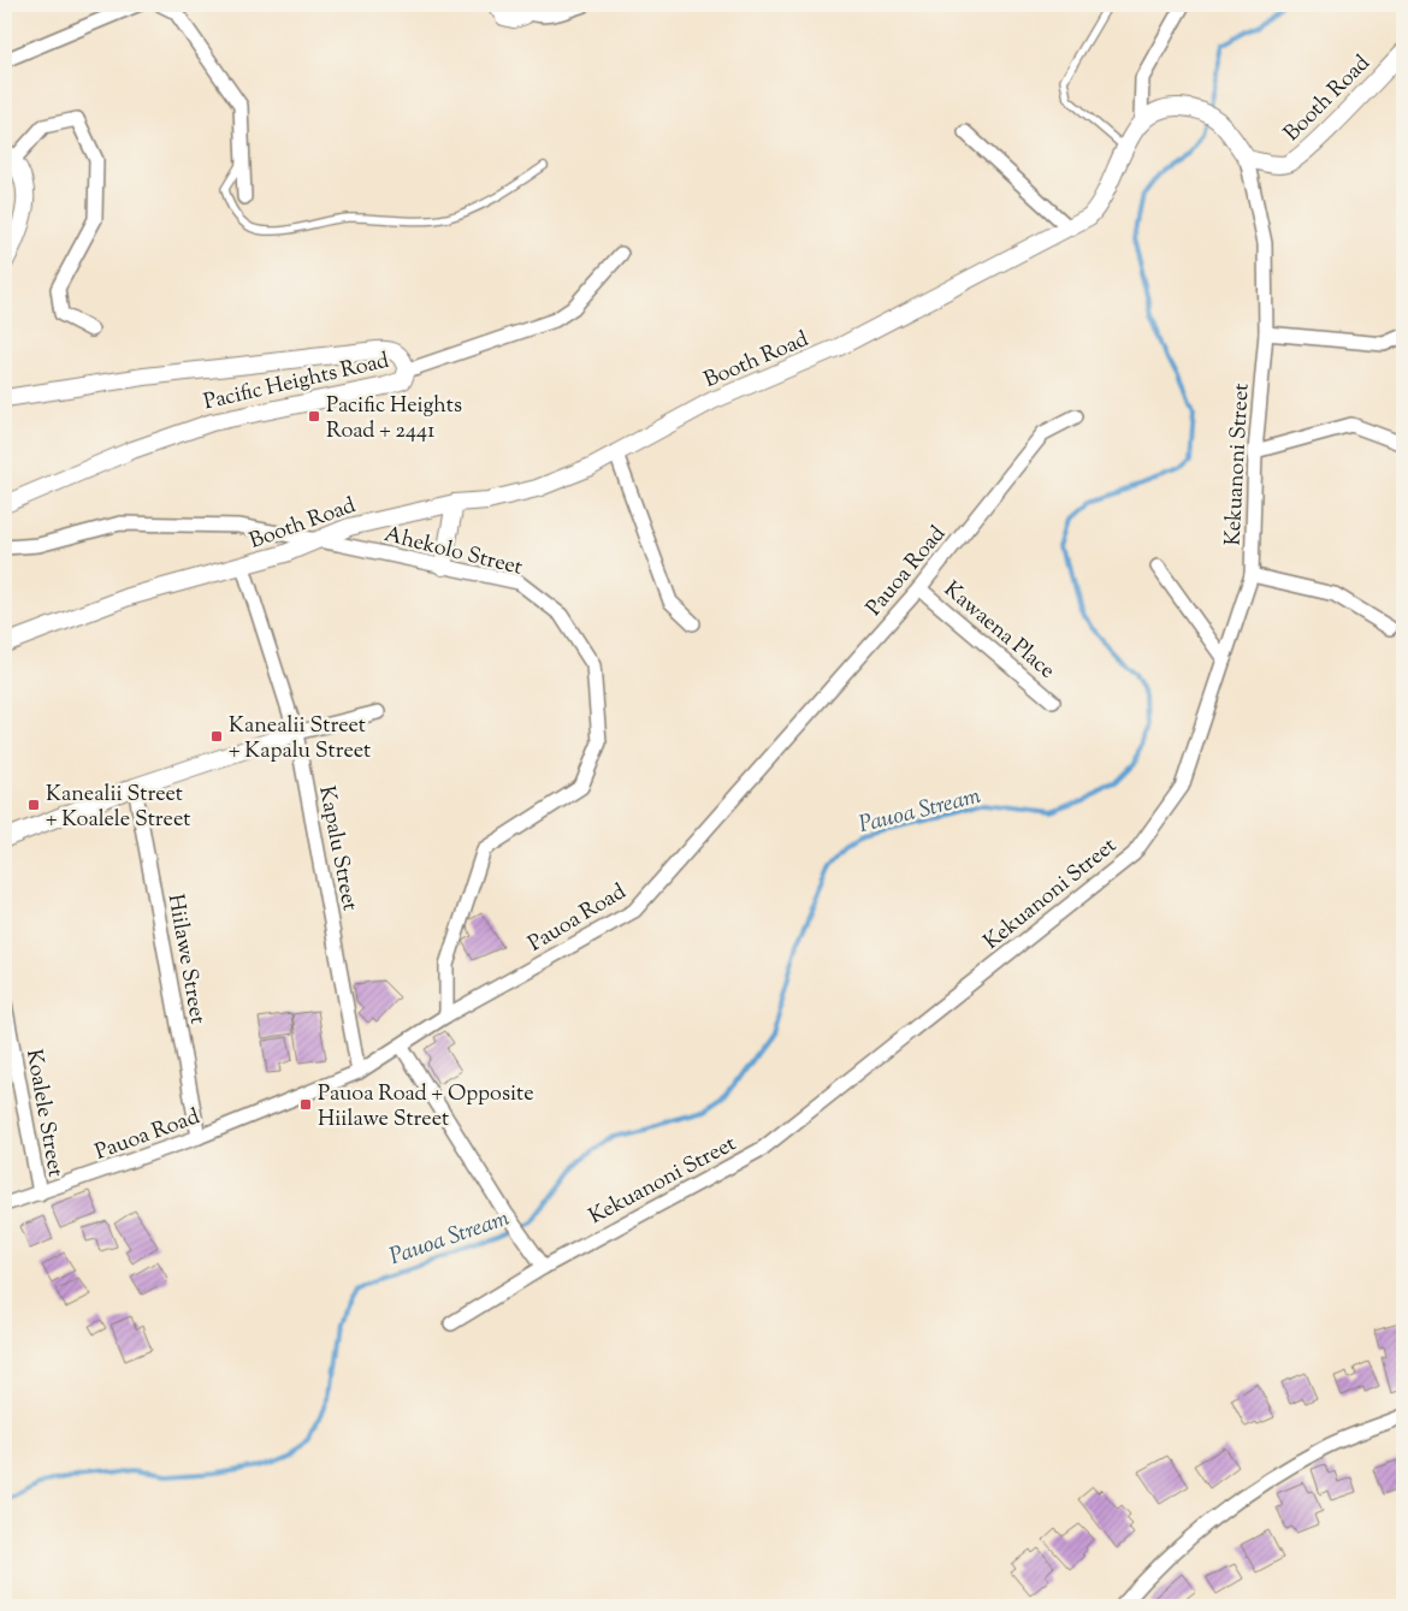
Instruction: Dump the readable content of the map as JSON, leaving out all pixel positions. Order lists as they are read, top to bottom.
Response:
{
  "streets": {
    "street": [
      "Booth Road",
      "Pacific Heights Road",
      "Kekuanoni Street",
      "Ahekolo Street",
      "Pauoa Road",
      "Kawaena Place",
      "Kapalu Street",
      "Hiilawe Street",
      "Koalele Street"
    ]
  },
  "crossings": [
    ["Booth Road", "Kekuanoni Street"],
    ["Booth Road", "Ahekolo Street"],
    ["Booth Road", "Kapalu Street"],
    ["Ahekolo Street", "Pauoa Road"],
    ["Pauoa Road", "Kawaena Place"],
    ["Pauoa Road", "Kapalu Street"],
    ["Pauoa Road", "Hiilawe Street"],
    ["Pauoa Road", "Koalele Street"]
  ],
  "water": ["Pauoa Stream"],
  "places": {
    "transit": [
      "Pacific Heights Road + 2441",
      "Kanealii Street + Kapalu Street",
      "Kanealii Street + Koalele Street",
      "Pauoa Road + Opposite Hiilawe Street"
    ]
  }
}
